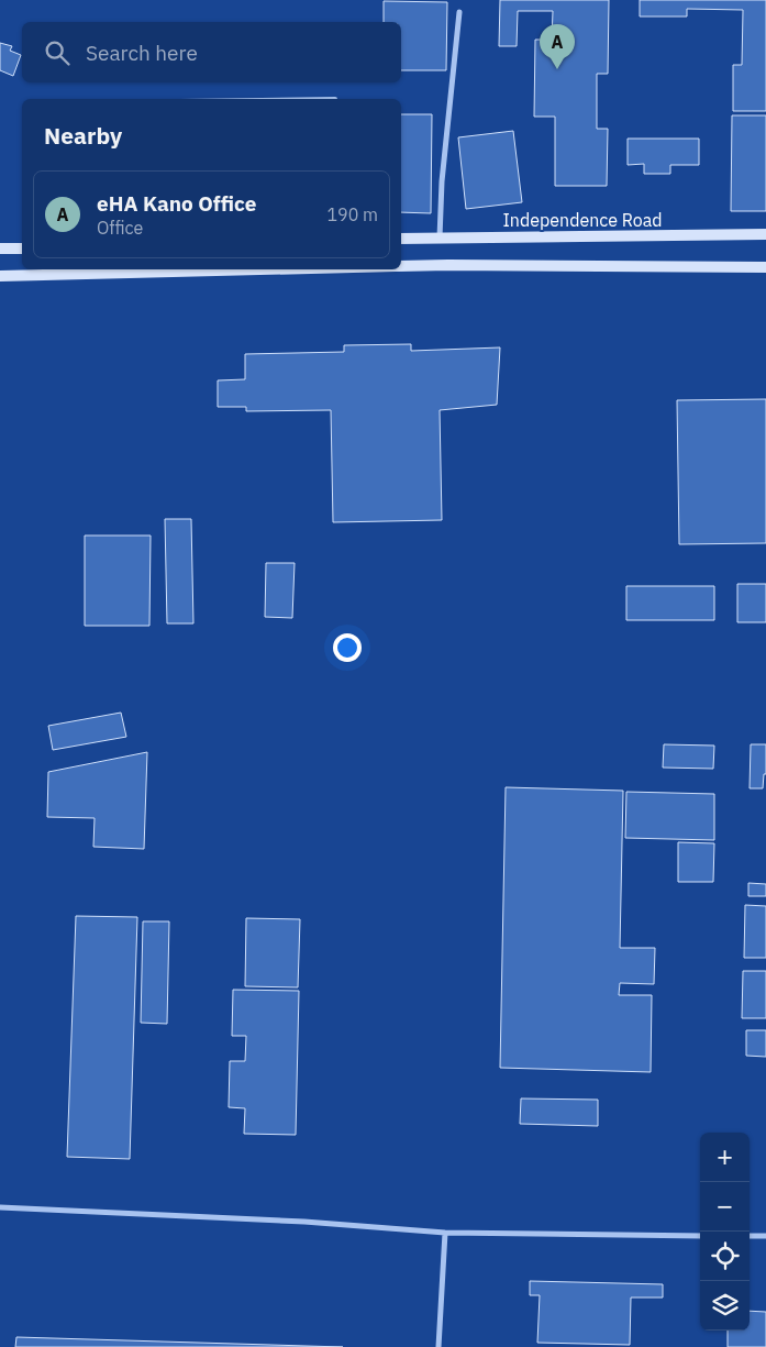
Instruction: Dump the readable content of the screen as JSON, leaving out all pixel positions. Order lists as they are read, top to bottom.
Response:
{
  "streets": {
    "main road": ["Independence Road"]
  },
  "page": {
    "search": "Search here",
    "pins": "A",
    "heading": "Nearby",
    "list": [
      {
        "mark": "A",
        "name": "eHA Kano Office",
        "note": "Office",
        "value": "190 m"
      }
    ],
    "map_buttons": ["+", "−"]
  }
}
